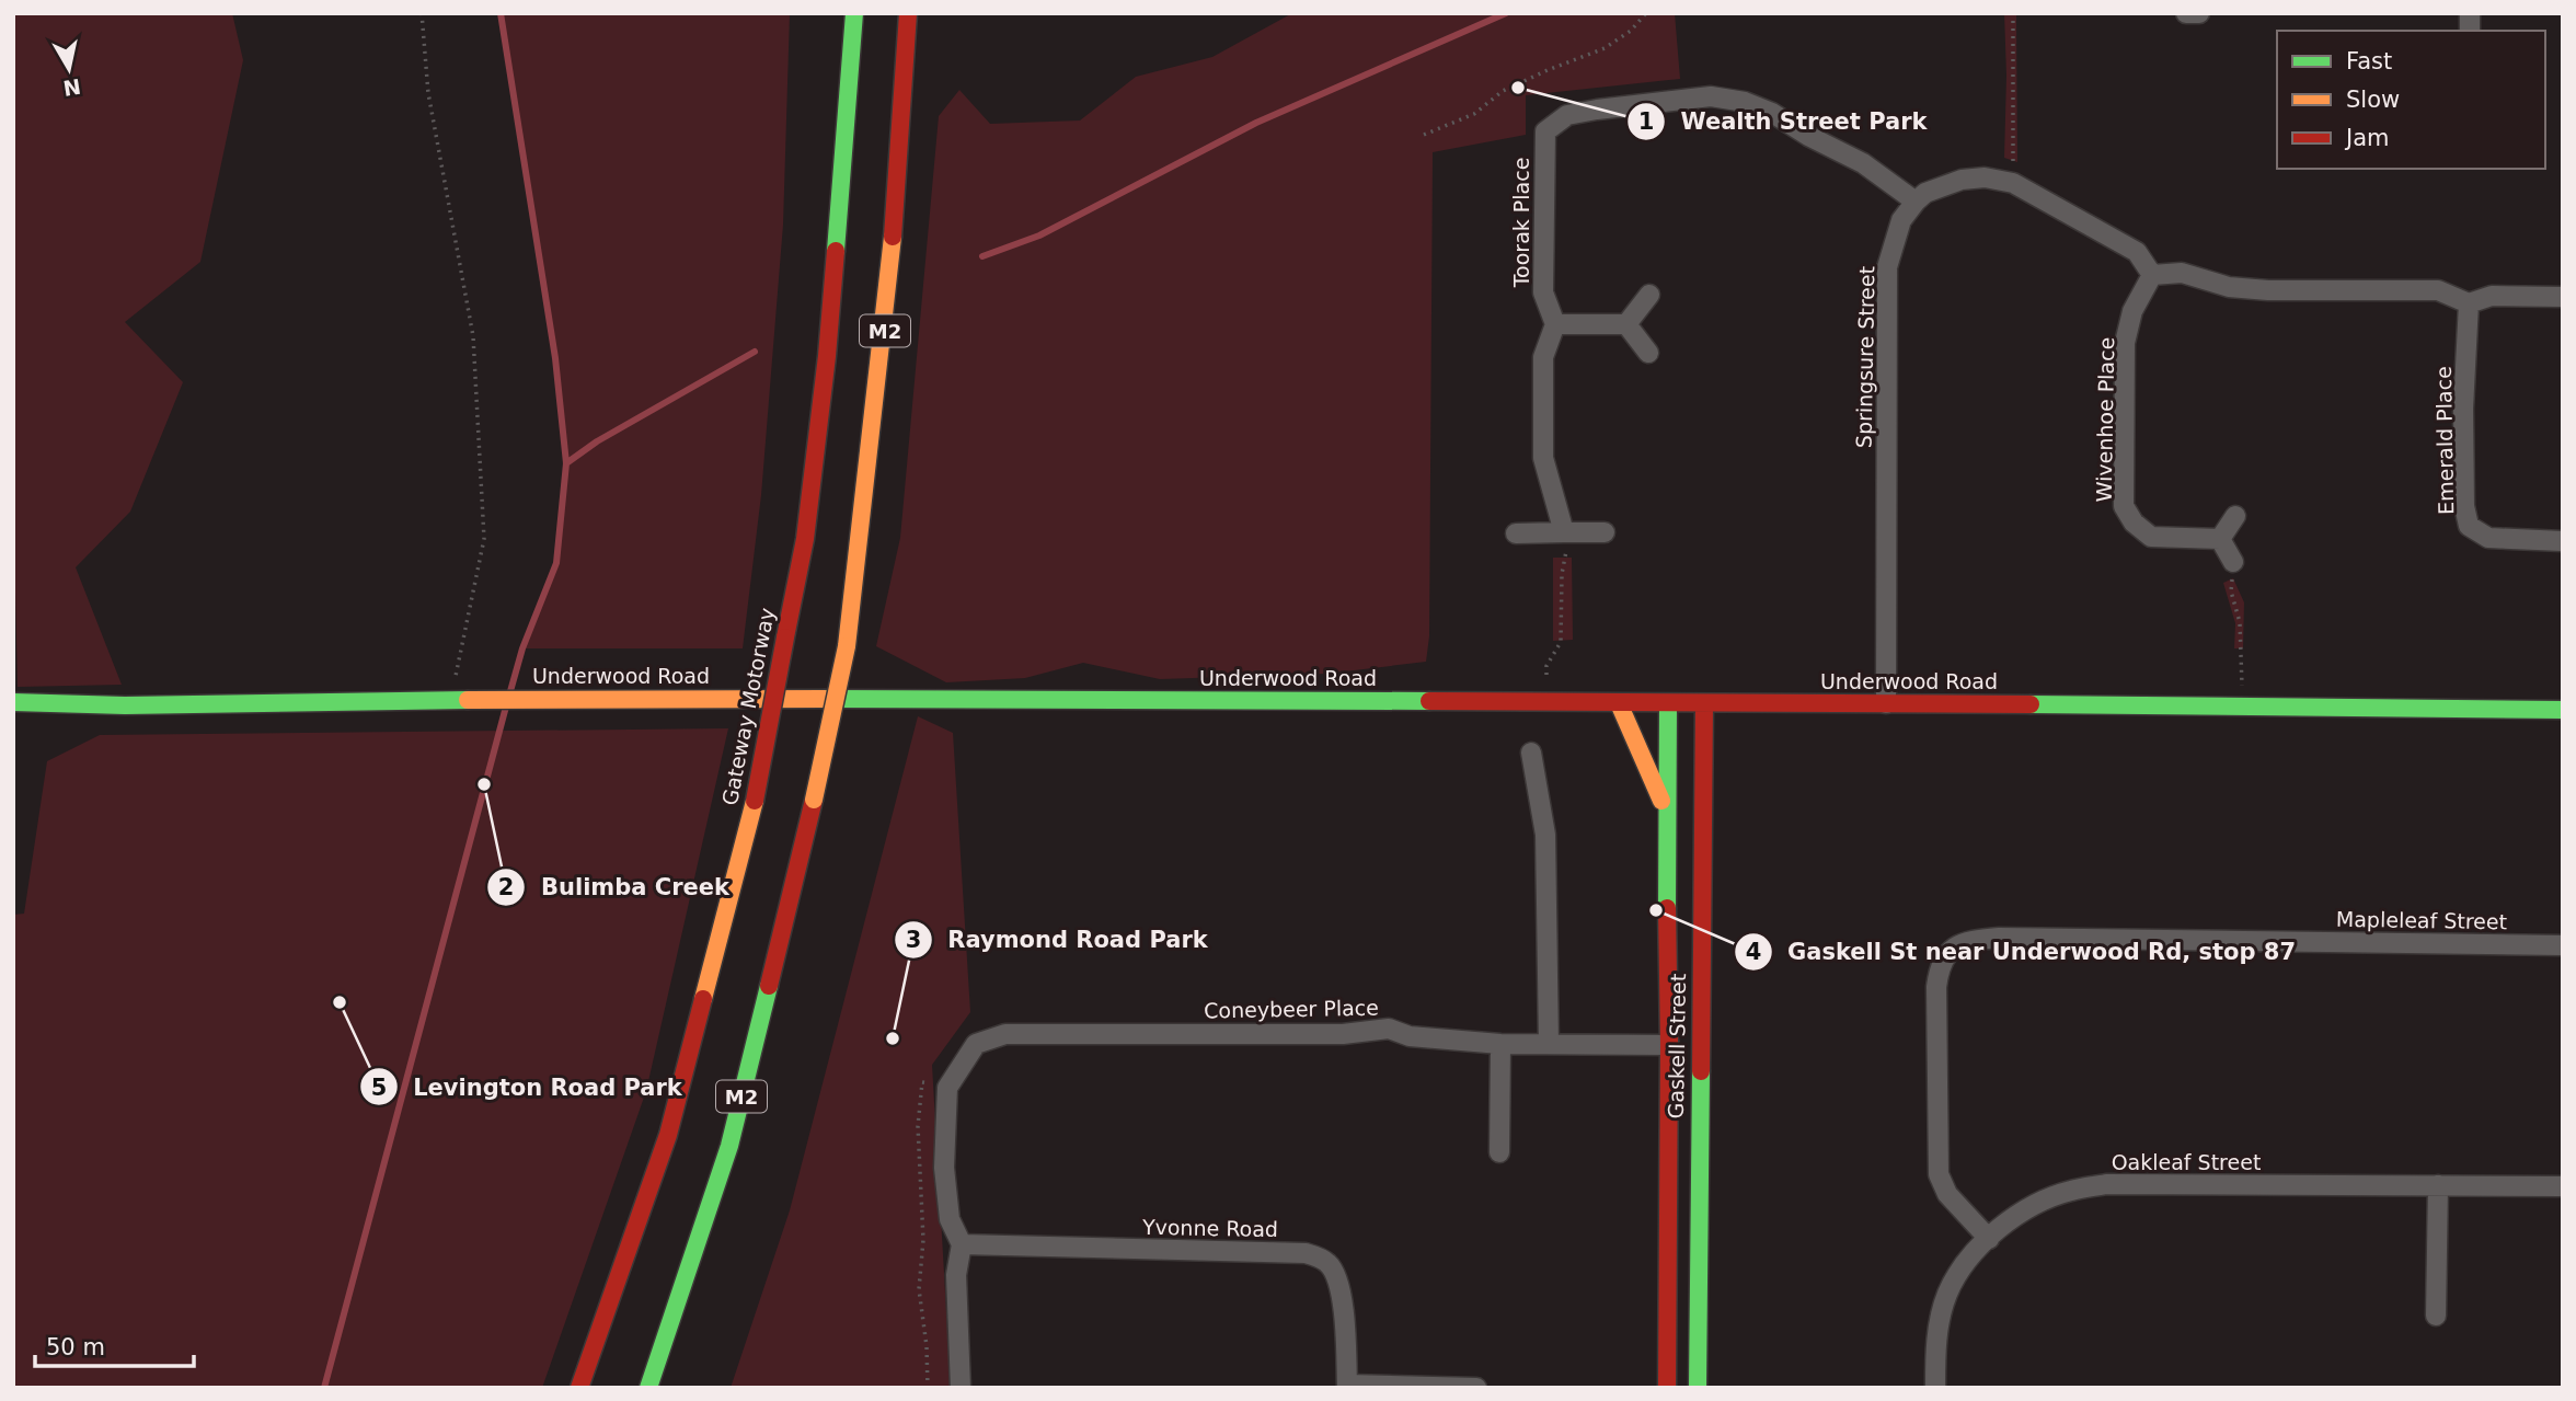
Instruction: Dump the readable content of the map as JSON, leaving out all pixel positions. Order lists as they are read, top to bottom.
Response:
{
  "streets": {
    "main road": [
      "M2",
      "Underwood Road",
      "Gateway Motorway",
      "Coneybeer Place",
      "Gaskell Street"
    ],
    "street": [
      "Toorak Place",
      "Springsure Street",
      "Wivenhoe Place",
      "Emerald Place",
      "Mapleleaf Street",
      "Oakleaf Street",
      "Yvonne Road"
    ]
  },
  "crossings": [
    ["Toorak Place", "Springsure Street"],
    ["Springsure Street", "Underwood Road"],
    ["Underwood Road", "Gaskell Street"],
    ["Mapleleaf Street", "Oakleaf Street"],
    ["Coneybeer Place", "Gaskell Street"]
  ],
  "places": [
    "Wealth Street Park",
    "Bulimba Creek",
    "Gaskell St near Underwood Rd, stop 87",
    "Levington Road Park",
    "Raymond Road Park"
  ],
  "legend": ["Fast", "Slow", "Jam"],
  "scale_bar": "50 m",
  "north": "bottom"
}
